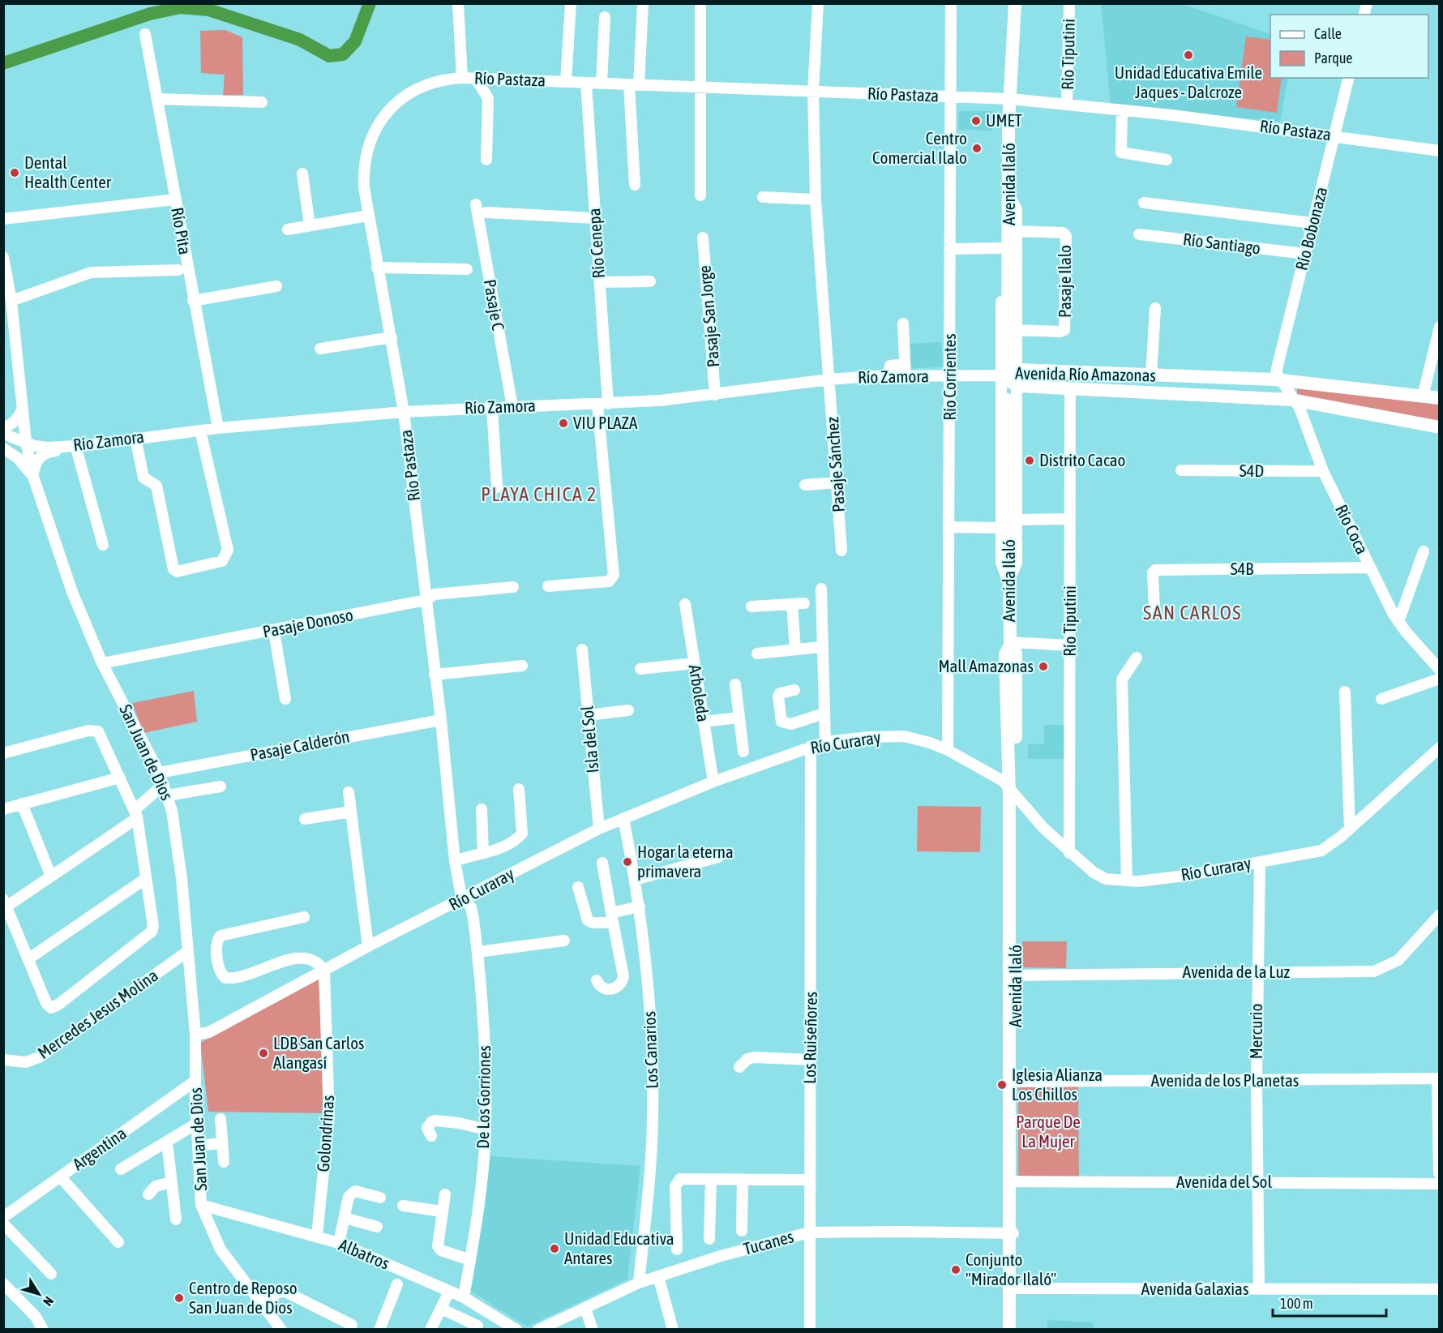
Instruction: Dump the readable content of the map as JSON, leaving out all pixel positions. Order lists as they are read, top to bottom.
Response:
{
  "streets": {
    "main road": ["Avenida Ilaló", "Avenida Río Amazonas"],
    "street": [
      "Río Tiputini",
      "Río Pastaza",
      "Río Bobonaza",
      "Río Pita",
      "Río Cenepa",
      "Río Santiago",
      "Pasaje Ilalo",
      "Pasaje C",
      "Pasaje San Jorge",
      "Río Zamora",
      "Río Corrientes",
      "Pasaje Sánchez",
      "S4D",
      "Río Coca",
      "S4B",
      "Pasaje Donoso",
      "Arboleda",
      "Isla del Sol",
      "Río Curaray",
      "Pasaje Calderón",
      "San Juan de Dios",
      "Avenida de la Luz",
      "Mercedes Jesus Molina",
      "Mercurio",
      "Los Ruiseñores",
      "Los Canarios",
      "Avenida de los Planetas",
      "De Los Gorriones",
      "Golondrinas",
      "Argentina",
      "Avenida del Sol",
      "Tucanes",
      "Albatros",
      "Avenida Galaxias"
    ]
  },
  "crossings": [
    ["Río Tiputini", "Río Pastaza"],
    ["Río Tiputini", "Avenida Río Amazonas"],
    ["Río Tiputini", "Río Curaray"],
    ["Río Pastaza", "Avenida Ilaló"],
    ["Río Pastaza", "Río Bobonaza"],
    ["Río Pastaza", "Río Cenepa"],
    ["Río Pastaza", "Río Zamora"],
    ["Río Pastaza", "Río Corrientes"],
    ["Río Pastaza", "Pasaje Sánchez"],
    ["Río Pastaza", "Pasaje Donoso"],
    ["Río Pastaza", "Río Curaray"],
    ["Río Pastaza", "Pasaje Calderón"],
    ["Río Pastaza", "De Los Gorriones"],
    ["Avenida Ilaló", "Avenida Río Amazonas"],
    ["Avenida Ilaló", "Río Zamora"],
    ["Avenida Ilaló", "Río Curaray"],
    ["Avenida Ilaló", "Avenida de la Luz"],
    ["Avenida Ilaló", "Avenida de los Planetas"],
    ["Avenida Ilaló", "Avenida del Sol"],
    ["Avenida Ilaló", "Tucanes"],
    ["Avenida Ilaló", "Avenida Galaxias"],
    ["Río Bobonaza", "Río Santiago"],
    ["Río Bobonaza", "Avenida Río Amazonas"],
    ["Río Bobonaza", "Río Coca"],
    ["Río Pita", "Río Zamora"],
    ["Río Cenepa", "Río Zamora"],
    ["Pasaje C", "Río Zamora"],
    ["Pasaje San Jorge", "Río Zamora"],
    ["Avenida Río Amazonas", "Río Zamora"],
    ["Avenida Río Amazonas", "Río Coca"],
    ["Río Zamora", "Río Corrientes"],
    ["Río Zamora", "Pasaje Sánchez"],
    ["Río Zamora", "San Juan de Dios"],
    ["Río Corrientes", "Río Curaray"],
    ["S4D", "Río Coca"],
    ["Río Coca", "S4B"],
    ["Pasaje Donoso", "San Juan de Dios"],
    ["Arboleda", "Río Curaray"],
    ["Isla del Sol", "Río Curaray"],
    ["Río Curaray", "San Juan de Dios"],
    ["Río Curaray", "Mercurio"],
    ["Río Curaray", "Los Ruiseñores"],
    ["Río Curaray", "Los Canarios"],
    ["Río Curaray", "De Los Gorriones"],
    ["Río Curaray", "Golondrinas"],
    ["Pasaje Calderón", "San Juan de Dios"],
    ["San Juan de Dios", "Mercedes Jesus Molina"],
    ["San Juan de Dios", "Argentina"],
    ["San Juan de Dios", "Albatros"],
    ["Avenida de la Luz", "Mercurio"],
    ["Mercurio", "Avenida de los Planetas"],
    ["Mercurio", "Avenida del Sol"],
    ["Mercurio", "Avenida Galaxias"],
    ["Los Ruiseñores", "Tucanes"],
    ["Los Canarios", "Tucanes"],
    ["De Los Gorriones", "Albatros"],
    ["Golondrinas", "Albatros"]
  ],
  "districts": ["PLAYA CHICA 2", "SAN CARLOS"],
  "parks": ["Parque De La Mujer"],
  "places": [
    "Unidad Educativa Emile Jaques - Dalcroze",
    "UMET",
    "Centro Comercial Ilalo",
    "Dental Health Center",
    "VIU PLAZA",
    "Distrito Cacao",
    "Mall Amazonas",
    "Hogar la eterna primavera",
    "LDB San Carlos Alangasí",
    "Iglesia Alianza Los Chillos",
    "Unidad Educativa Antares",
    "Conjunto \"Mirador Ilaló\"",
    "Centro de Reposo San Juan de Dios"
  ],
  "legend": ["Calle", "Parque"],
  "scale_bar": "100 m",
  "north": "bottom right"
}
